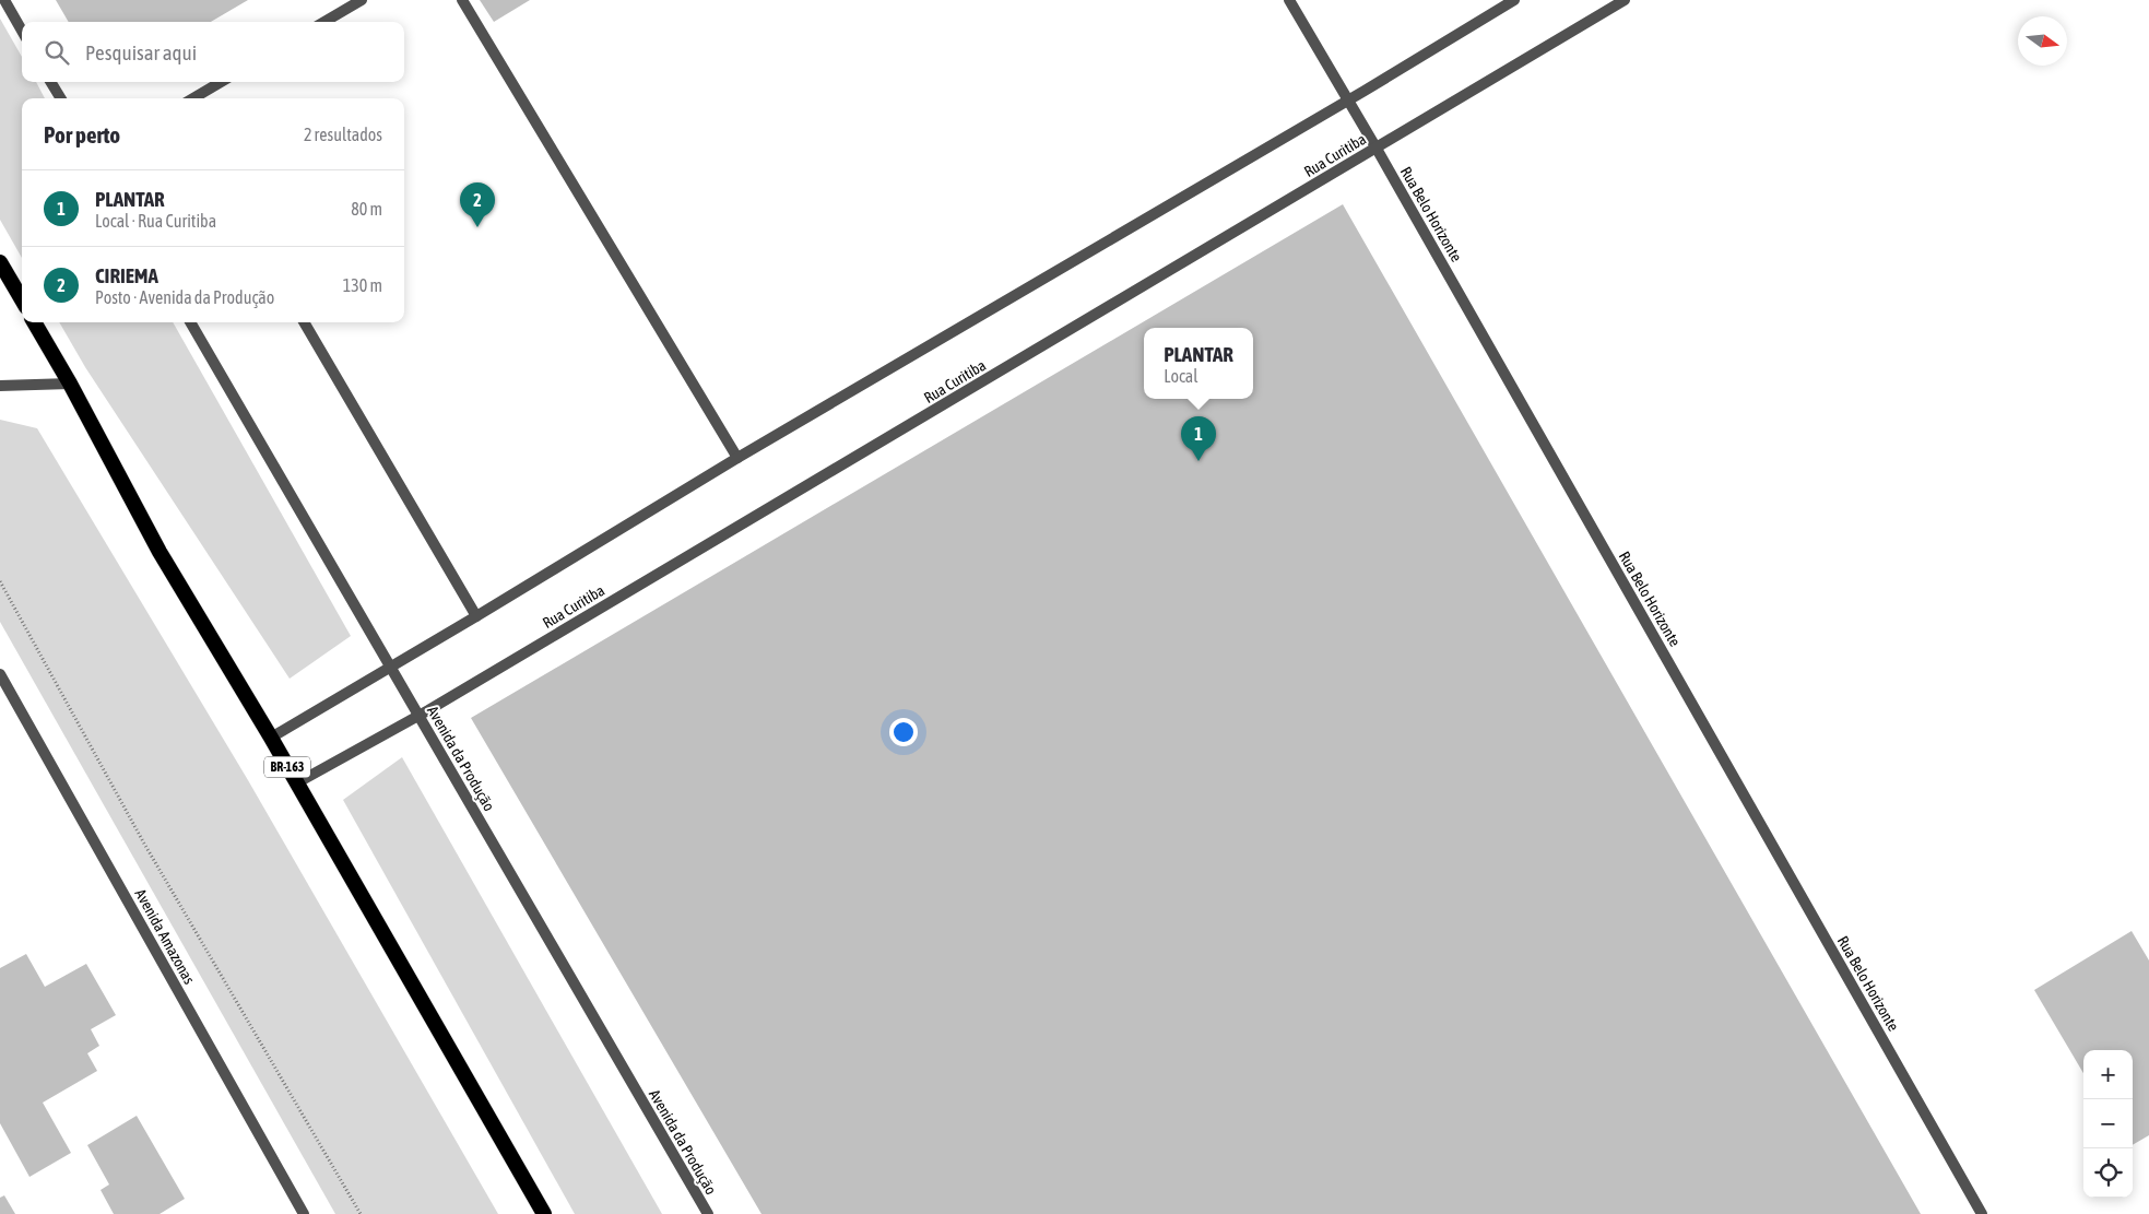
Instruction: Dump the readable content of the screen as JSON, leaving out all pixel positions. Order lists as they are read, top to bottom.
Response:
{
  "streets": {
    "highway": ["BR-163"],
    "street": [
      "Rua Curitiba",
      "Rua Belo Horizonte",
      "Avenida da Produção",
      "Avenida Amazonas"
    ]
  },
  "crossings": [
    ["Rua Curitiba", "Rua Belo Horizonte"],
    ["Rua Curitiba", "Avenida da Produção"],
    ["Rua Curitiba", "BR-163"]
  ],
  "north": "right",
  "page": {
    "search": "Pesquisar aqui",
    "heading": ["Por perto", "2 resultados"],
    "list": [
      {
        "mark": "1",
        "name": "PLANTAR",
        "note": "Local · Rua Curitiba",
        "value": "80 m"
      },
      {
        "mark": "2",
        "name": "CIRIEMA",
        "note": "Posto · Avenida da Produção",
        "value": "130 m"
      }
    ],
    "pins": ["2", "1"],
    "popup": ["PLANTAR", "Local"],
    "map_buttons": ["+", "−"]
  }
}
